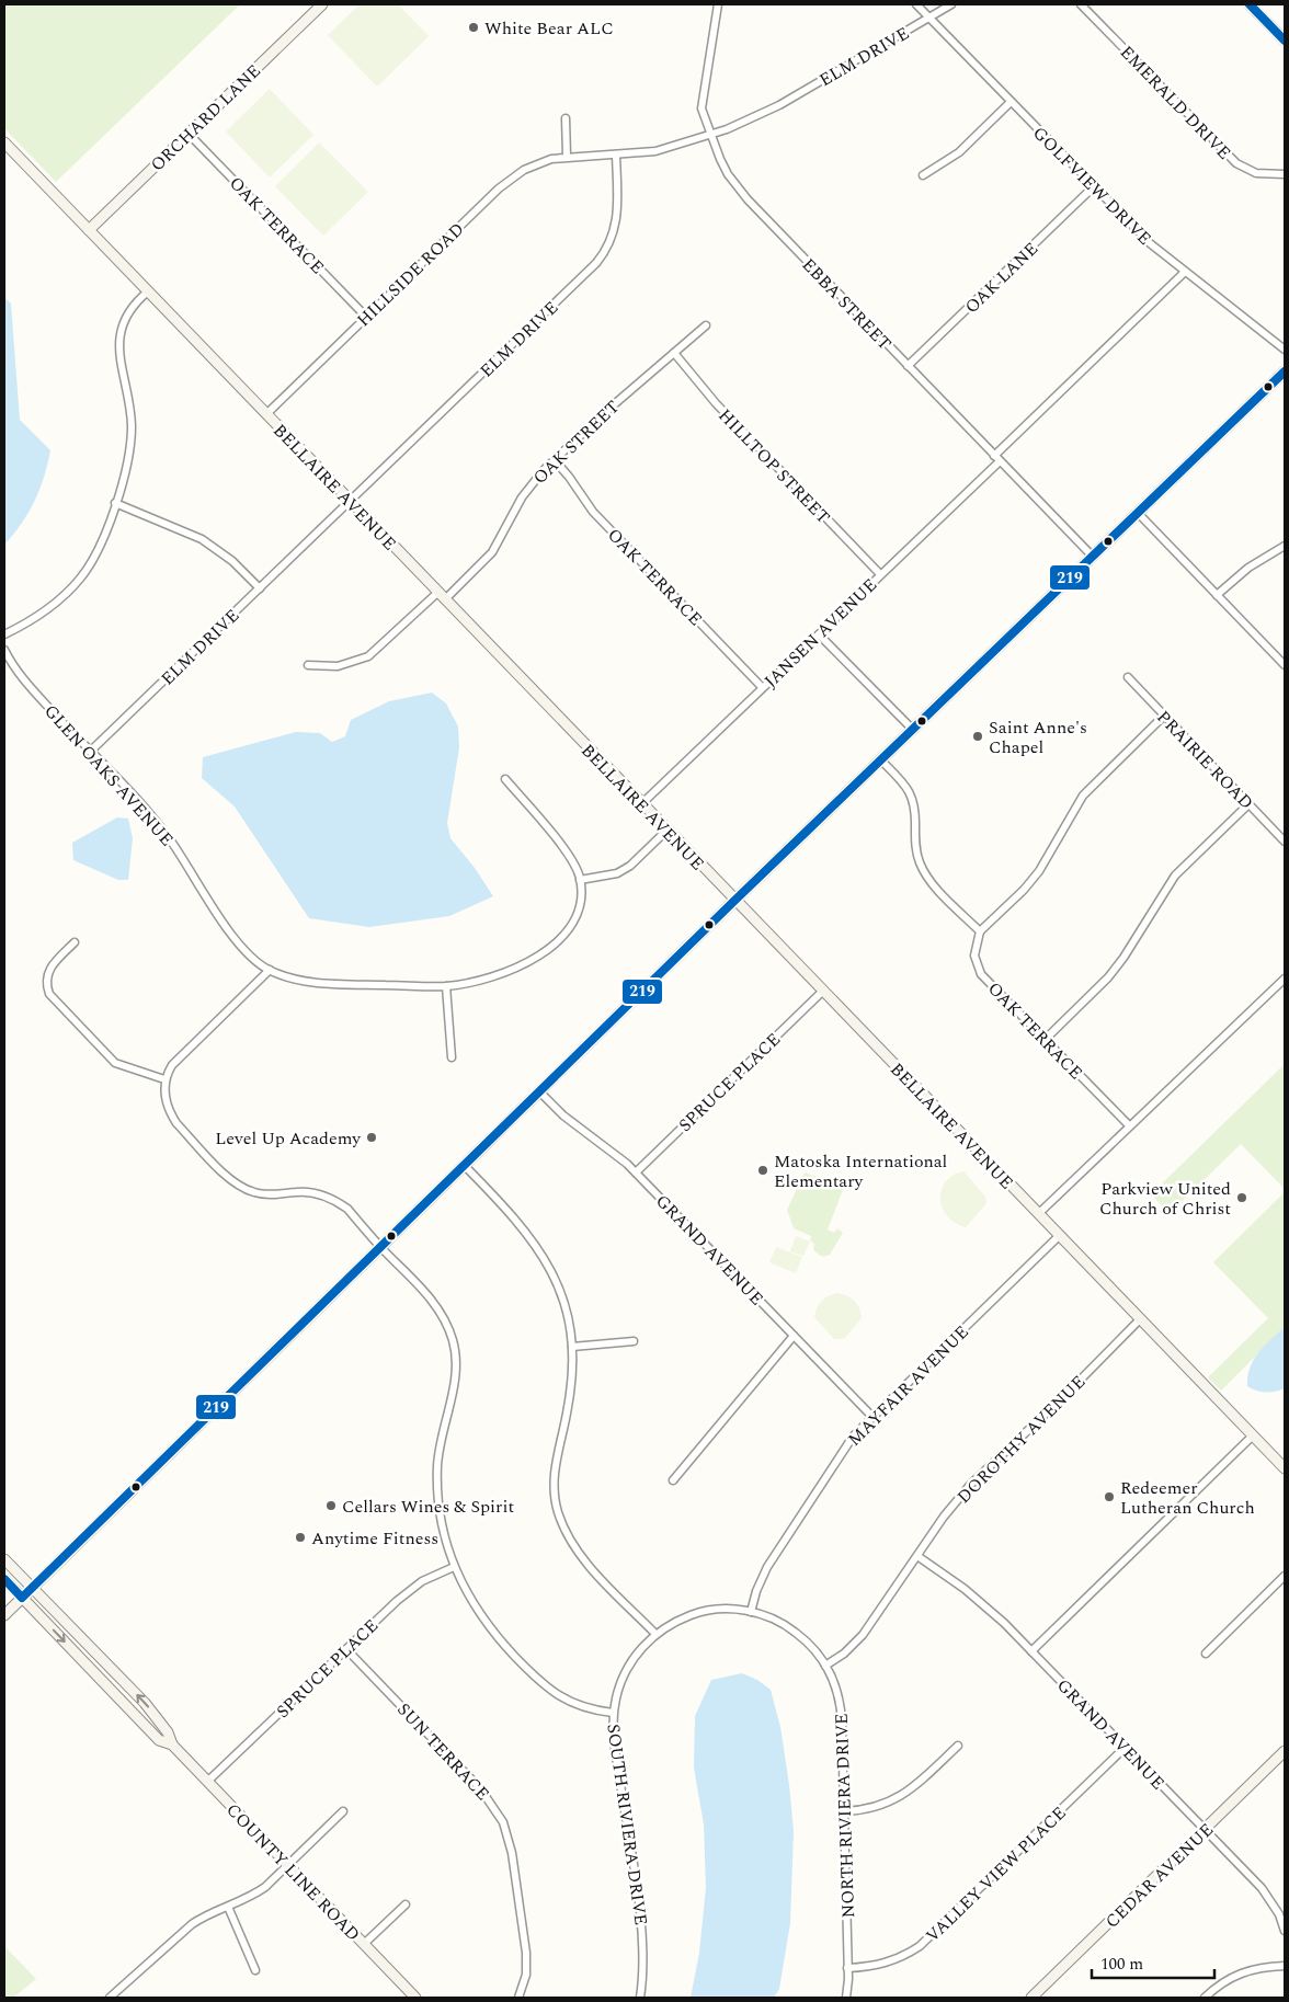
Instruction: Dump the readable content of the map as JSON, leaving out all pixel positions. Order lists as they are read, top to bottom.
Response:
{
  "streets": {
    "street": [
      "ELM DRIVE",
      "EMERALD DRIVE",
      "ORCHARD LANE",
      "GOLFVIEW DRIVE",
      "OAK TERRACE",
      "HILLSIDE ROAD",
      "OAK LANE",
      "EBBA STREET",
      "OAK STREET",
      "HILLTOP STREET",
      "BELLAIRE AVENUE",
      "JANSEN AVENUE",
      "PRAIRIE ROAD",
      "GLEN OAKS AVENUE",
      "SPRUCE PLACE",
      "GRAND AVENUE",
      "MAYFAIR AVENUE",
      "DOROTHY AVENUE",
      "SUN TERRACE",
      "NORTH RIVIERA DRIVE",
      "SOUTH RIVIERA DRIVE",
      "COUNTY LINE ROAD",
      "VALLEY VIEW PLACE",
      "CEDAR AVENUE"
    ]
  },
  "crossings": [
    ["ELM DRIVE", "GOLFVIEW DRIVE"],
    ["ELM DRIVE", "HILLSIDE ROAD"],
    ["ELM DRIVE", "EBBA STREET"],
    ["ELM DRIVE", "BELLAIRE AVENUE"],
    ["ELM DRIVE", "GLEN OAKS AVENUE"],
    ["ORCHARD LANE", "OAK TERRACE"],
    ["ORCHARD LANE", "BELLAIRE AVENUE"],
    ["GOLFVIEW DRIVE", "OAK LANE"],
    ["GOLFVIEW DRIVE", "JANSEN AVENUE"],
    ["OAK TERRACE", "HILLSIDE ROAD"],
    ["OAK TERRACE", "OAK STREET"],
    ["OAK TERRACE", "JANSEN AVENUE"],
    ["HILLSIDE ROAD", "BELLAIRE AVENUE"],
    ["OAK LANE", "EBBA STREET"],
    ["EBBA STREET", "JANSEN AVENUE"],
    ["OAK STREET", "HILLTOP STREET"],
    ["OAK STREET", "BELLAIRE AVENUE"],
    ["HILLTOP STREET", "JANSEN AVENUE"],
    ["BELLAIRE AVENUE", "JANSEN AVENUE"],
    ["BELLAIRE AVENUE", "SPRUCE PLACE"],
    ["BELLAIRE AVENUE", "MAYFAIR AVENUE"],
    ["BELLAIRE AVENUE", "DOROTHY AVENUE"],
    ["SPRUCE PLACE", "GRAND AVENUE"],
    ["SPRUCE PLACE", "SUN TERRACE"],
    ["SPRUCE PLACE", "COUNTY LINE ROAD"],
    ["GRAND AVENUE", "MAYFAIR AVENUE"],
    ["GRAND AVENUE", "DOROTHY AVENUE"],
    ["GRAND AVENUE", "VALLEY VIEW PLACE"],
    ["GRAND AVENUE", "CEDAR AVENUE"],
    ["MAYFAIR AVENUE", "NORTH RIVIERA DRIVE"],
    ["MAYFAIR AVENUE", "SOUTH RIVIERA DRIVE"],
    ["DOROTHY AVENUE", "NORTH RIVIERA DRIVE"],
    ["NORTH RIVIERA DRIVE", "SOUTH RIVIERA DRIVE"],
    ["NORTH RIVIERA DRIVE", "VALLEY VIEW PLACE"]
  ],
  "places": [
    "White Bear ALC",
    "Saint Anne's Chapel",
    "Level Up Academy",
    "Matoska International Elementary",
    "Parkview United Church of Christ",
    "Redeemer Lutheran Church",
    "Cellars Wines & Spirit",
    "Anytime Fitness"
  ],
  "lines": ["transit line 219"],
  "scale_bar": "100 m"
}
